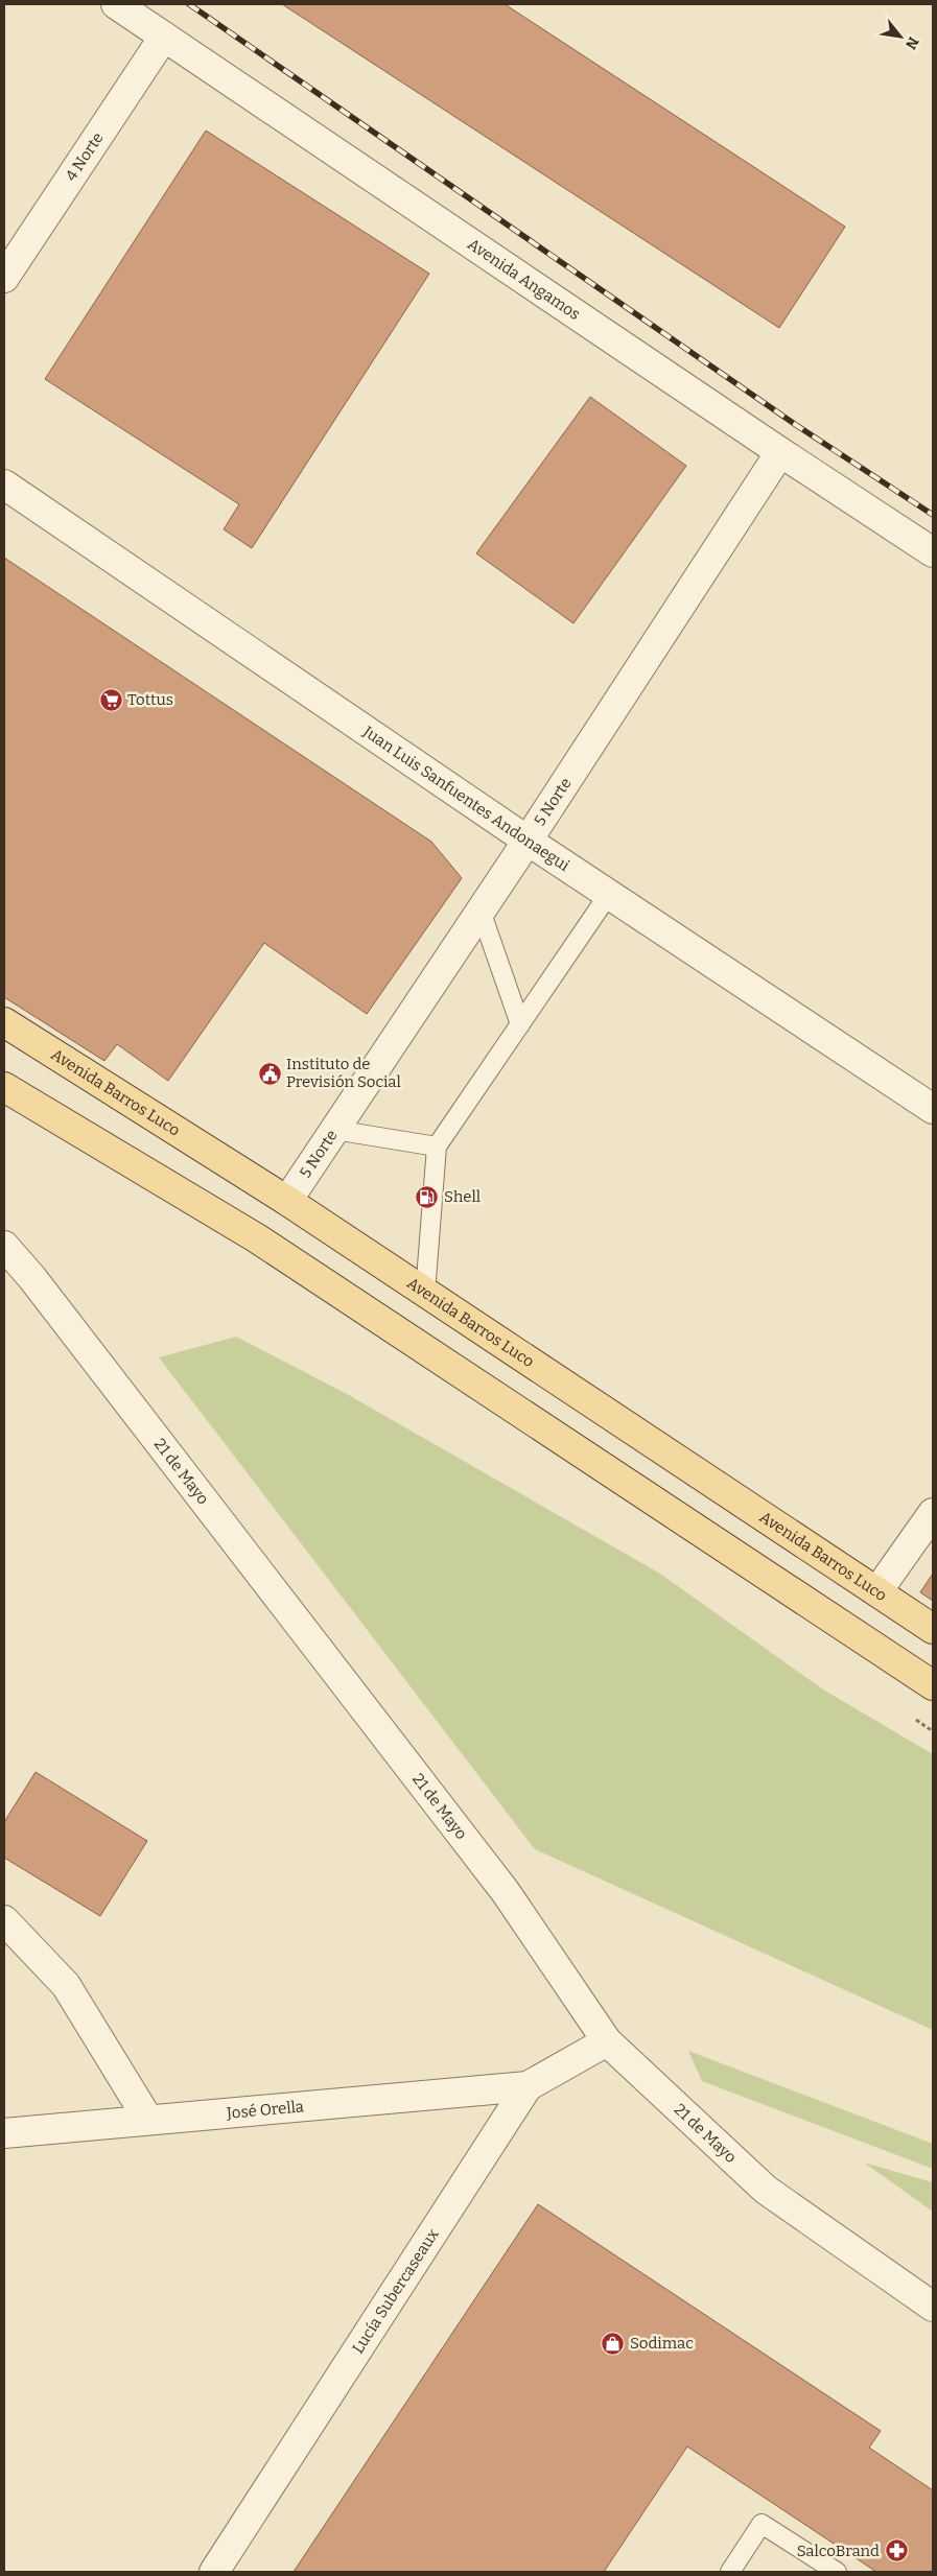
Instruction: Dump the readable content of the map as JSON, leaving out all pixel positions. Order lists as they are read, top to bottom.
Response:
{
  "streets": {
    "main road": ["Avenida Barros Luco"],
    "street": [
      "4 Norte",
      "Avenida Angamos",
      "Juan Luis Sanfuentes Andonaegui",
      "5 Norte",
      "21 de Mayo",
      "José Orella",
      "Lucía Subercaseaux"
    ]
  },
  "crossings": [
    ["4 Norte", "Avenida Angamos"],
    ["Avenida Angamos", "5 Norte"],
    ["Juan Luis Sanfuentes Andonaegui", "5 Norte"],
    ["5 Norte", "Avenida Barros Luco"],
    ["21 de Mayo", "Lucía Subercaseaux"],
    ["José Orella", "Lucía Subercaseaux"]
  ],
  "places": {
    "supermarket": ["Tottus"],
    "public building": ["Instituto de Previsión Social"],
    "fuel station": ["Shell"],
    "shop": ["Sodimac"],
    "pharmacy": ["SalcoBrand"]
  },
  "north": "bottom right"
}
